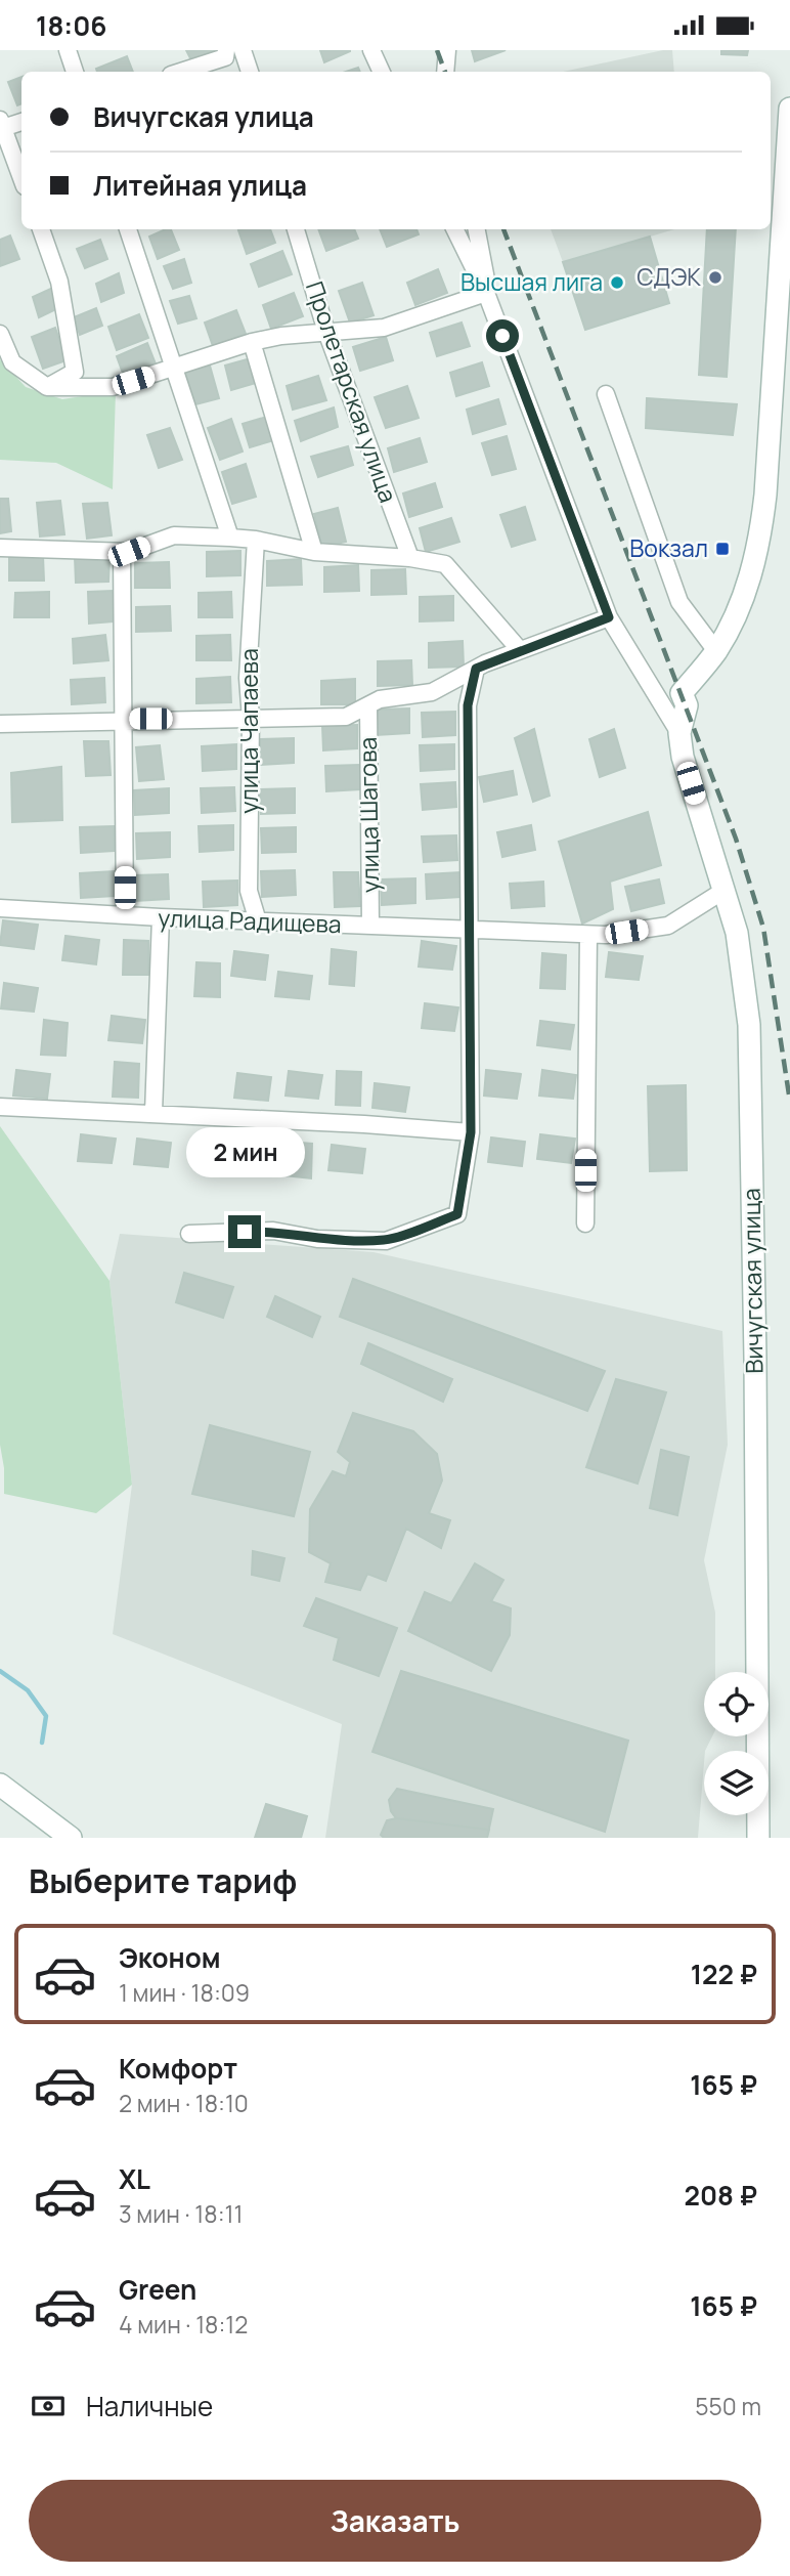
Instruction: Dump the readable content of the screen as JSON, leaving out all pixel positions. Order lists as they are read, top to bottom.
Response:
{
  "streets": {
    "main road": ["Вичугская улица"],
    "street": [
      "Пролетарская улица",
      "улица Чапаева",
      "улица Шагова",
      "улица Радищева"
    ]
  },
  "crossings": [
    ["улица Чапаева", "улица Радищева"],
    ["улица Шагова", "улица Радищева"],
    ["улица Радищева", "Вичугская улица"]
  ],
  "places": {
    "other": ["СДЭК", "Высшая лига"],
    "transit": ["Вокзал"]
  },
  "page": {
    "status": "18:06",
    "banner": ["Вичугская улица", "Литейная улица"],
    "bubble": "2 мин",
    "heading": "Выберите тариф",
    "list": [
      {
        "name": "Эконом",
        "note": "1 мин · 18:09",
        "value": "122 ₽"
      },
      {
        "name": "Комфорт",
        "note": "2 мин · 18:10",
        "value": "165 ₽"
      },
      {
        "name": "XL",
        "note": "3 мин · 18:11",
        "value": "208 ₽"
      },
      {
        "name": "Green",
        "note": "4 мин · 18:12",
        "value": "165 ₽"
      }
    ],
    "pay": ["Наличные", "550 m"],
    "buttons": "Заказать"
  }
}
